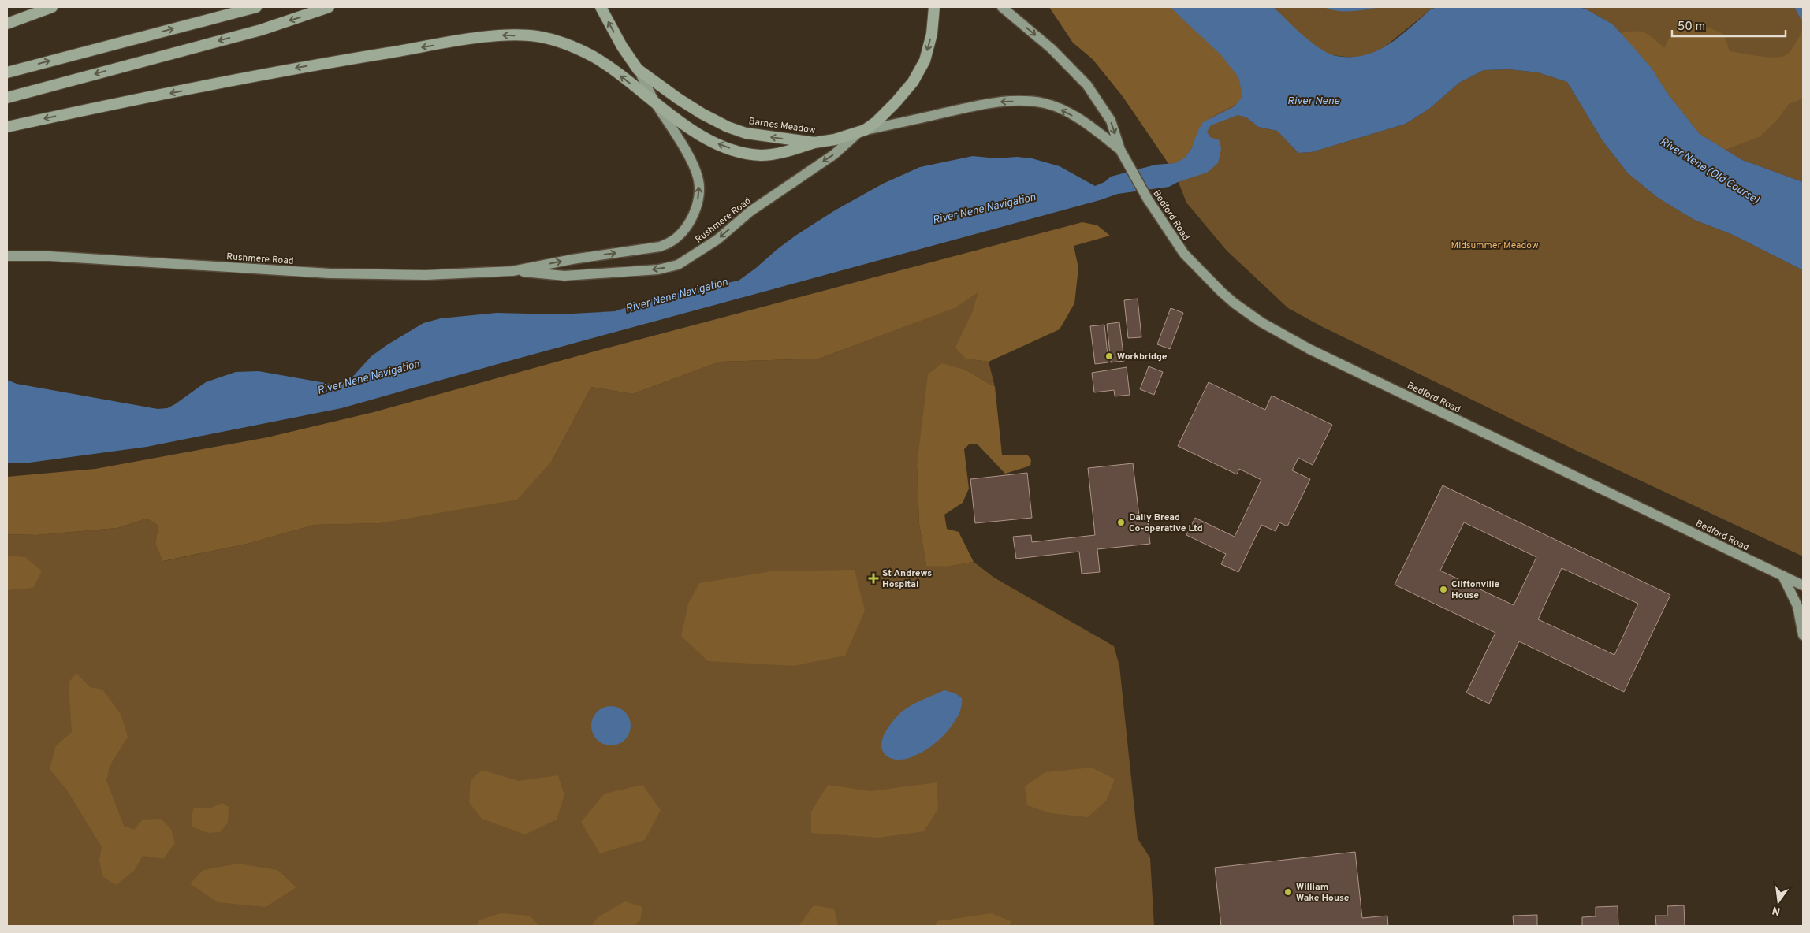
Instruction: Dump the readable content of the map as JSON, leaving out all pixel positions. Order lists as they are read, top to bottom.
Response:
{
  "streets": {
    "highway": ["Barnes Meadow"],
    "main road": ["Bedford Road", "Rushmere Road"]
  },
  "crossings": [
    ["Barnes Meadow", "Bedford Road"],
    ["Barnes Meadow", "Rushmere Road"],
    ["Bedford Road", "Rushmere Road"]
  ],
  "water": ["River Nene", "River Nene (Old Course)", "River Nene Navigation"],
  "parks": ["Midsummer Meadow"],
  "places": {
    "other": [
      "Workbridge",
      "Daily Bread Co-operative Ltd",
      "Cliftonville House",
      "William Wake House"
    ],
    "health": ["St Andrews Hospital"]
  },
  "scale_bar": "50 m",
  "north": "bottom"
}
